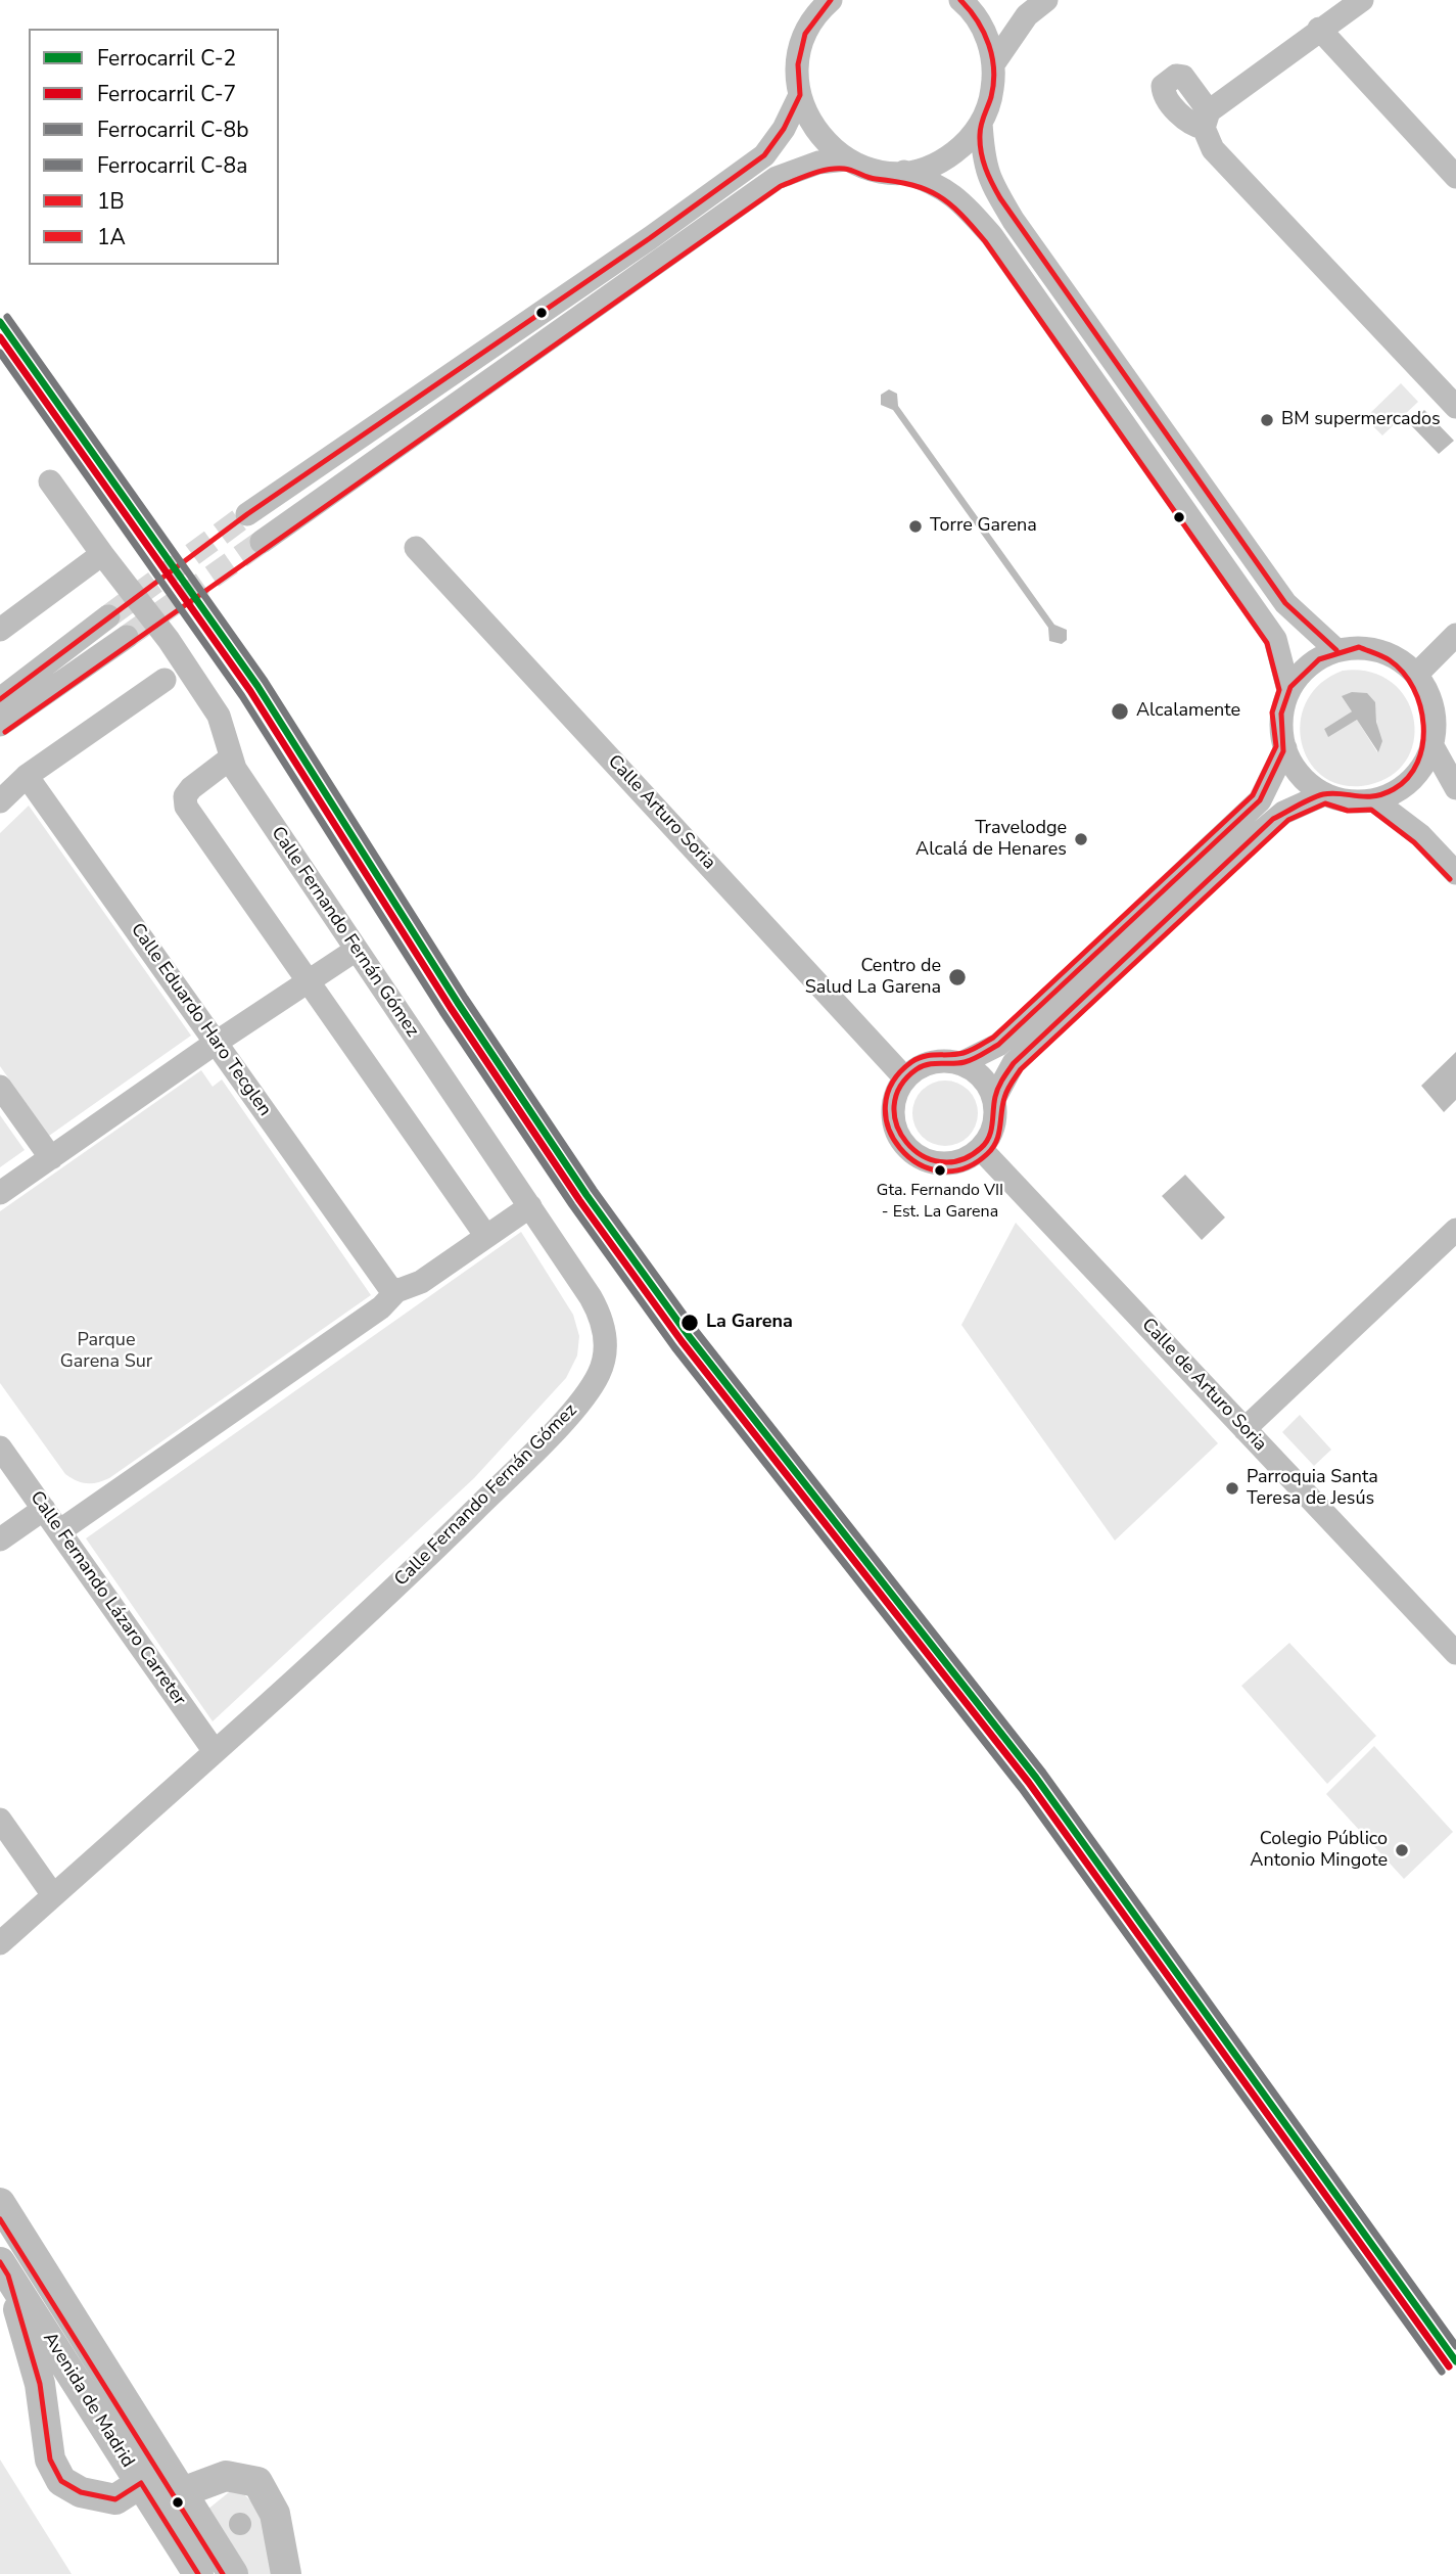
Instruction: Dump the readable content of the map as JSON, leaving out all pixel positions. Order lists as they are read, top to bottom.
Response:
{
  "streets": {
    "main road": ["Avenida de Madrid"],
    "street": [
      "Calle Arturo Soria",
      "Calle Fernando Fernán Gómez",
      "Calle Eduardo Haro Tecglen",
      "Calle de Arturo Soria",
      "Calle Fernando Lázaro Carreter"
    ]
  },
  "crossings": [
    ["Calle Arturo Soria", "Calle de Arturo Soria"],
    ["Calle Fernando Fernán Gómez", "Calle Fernando Lázaro Carreter"]
  ],
  "parks": ["Parque Garena Sur"],
  "places": [
    "BM supermercados",
    "Torre Garena",
    "Alcalamente",
    "Travelodge Alcalá de Henares",
    "Centro de Salud La Garena",
    "Gta. Fernando VII - Est. La Garena",
    "La Garena",
    "Parroquia Santa Teresa de Jesús",
    "Colegio Público Antonio Mingote"
  ],
  "lines": [
    "transit line 1B",
    "transit line 1A",
    "rail line C-8b",
    "rail line C-2",
    "rail line C-7",
    "rail line C-8a"
  ],
  "legend": [
    "Ferrocarril C-2",
    "Ferrocarril C-7",
    "Ferrocarril C-8b",
    "Ferrocarril C-8a",
    "1B",
    "1A"
  ]
}
